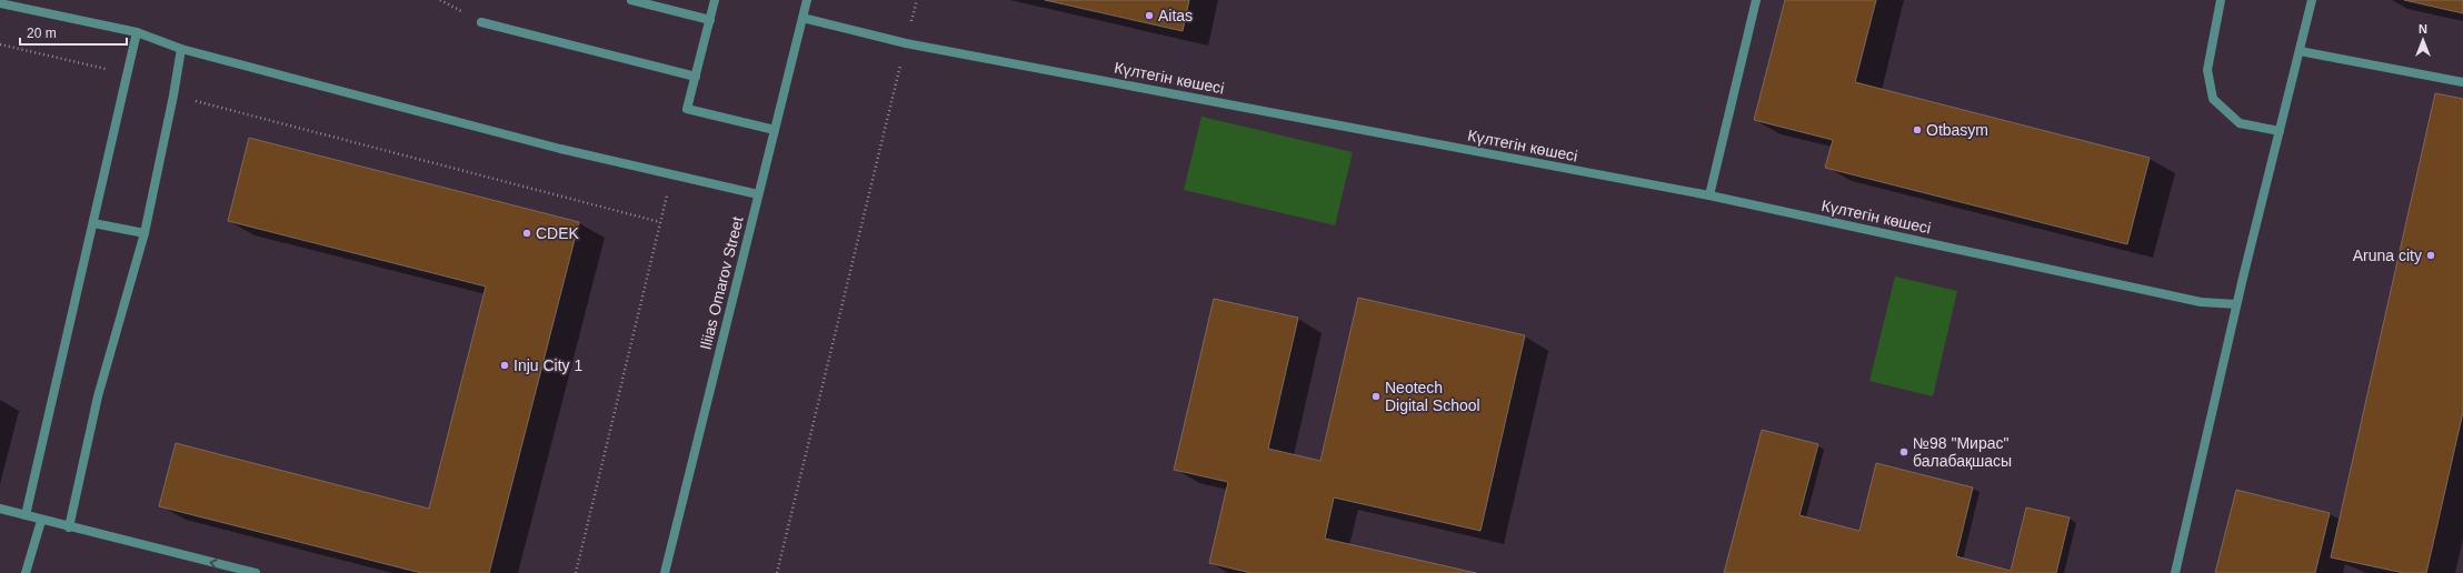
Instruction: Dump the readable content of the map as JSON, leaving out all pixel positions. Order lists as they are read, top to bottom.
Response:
{
  "streets": {
    "street": ["Күлтегін көшесі", "Iliias Omarov Street"]
  },
  "crossings": [
    ["Күлтегін көшесі", "Iliias Omarov Street"]
  ],
  "places": [
    "Aitas",
    "Otbasym",
    "CDEK",
    "Aruna city",
    "Inju City 1",
    "Neotech Digital School",
    "№98 \"Мирас\" балабақшасы"
  ],
  "scale_bar": "20 m",
  "north": "top"
}
